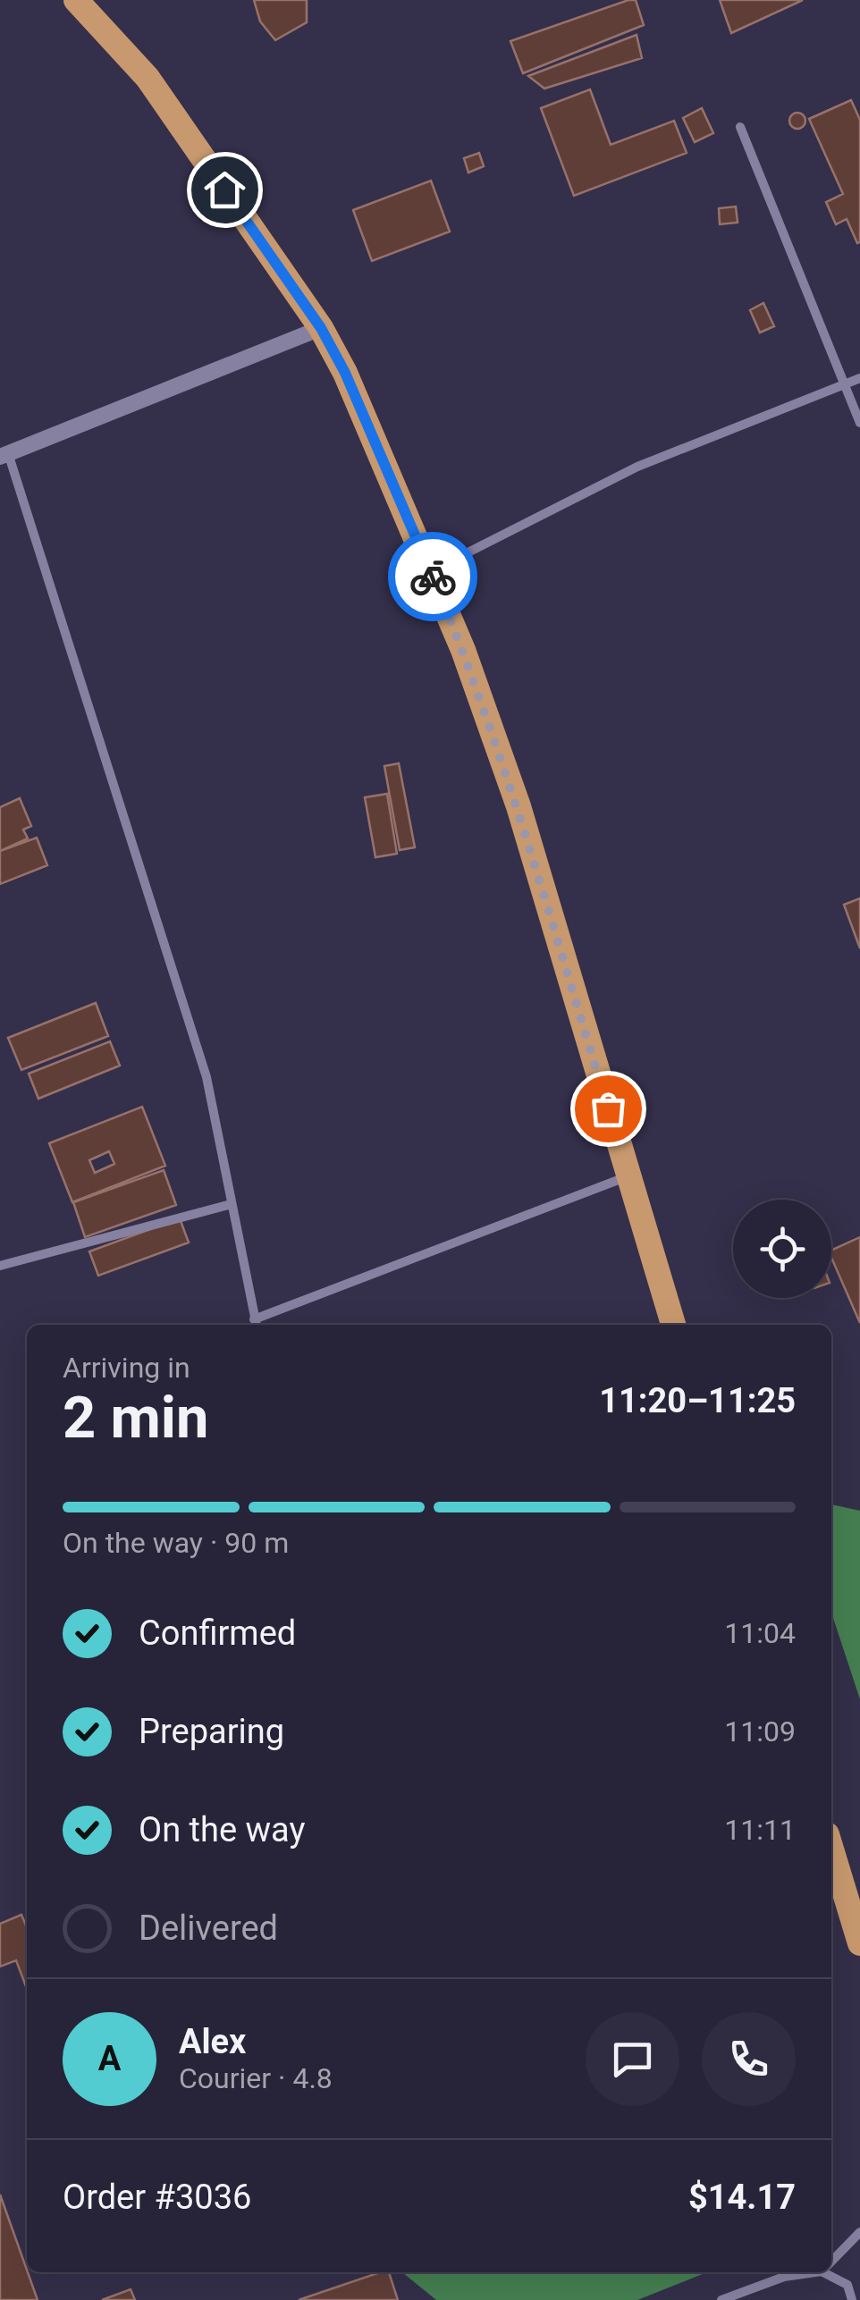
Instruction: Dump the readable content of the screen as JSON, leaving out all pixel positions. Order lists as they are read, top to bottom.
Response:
{
  "page": {
    "heading": ["2 min", "Arriving in", "11:20–11:25"],
    "panel": [
      "Alex",
      "Courier · 4.8",
      "Order #3036",
      "$14.17"
    ],
    "bar": "On the way · 90 m",
    "list": [
      ["Confirmed", "11:04"],
      ["Preparing", "11:09"],
      ["On the way", "11:11"],
      "Delivered"
    ],
    "round": "A"
  }
}
